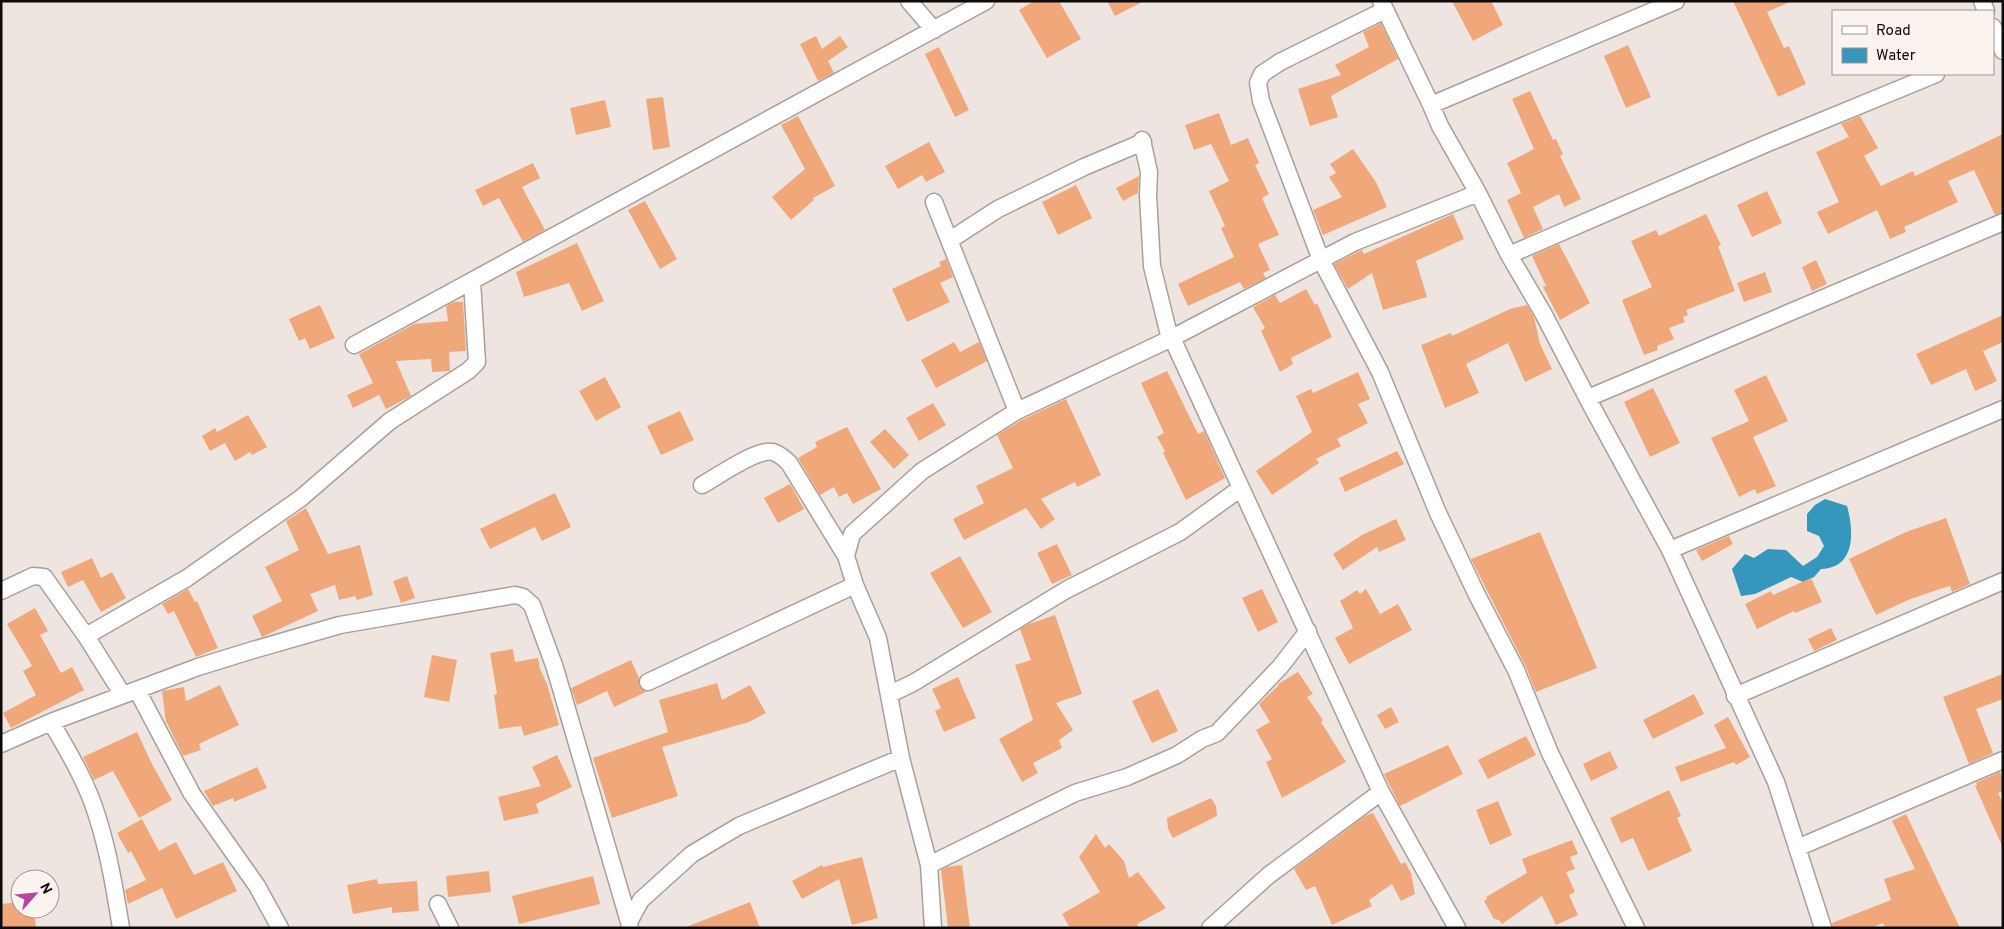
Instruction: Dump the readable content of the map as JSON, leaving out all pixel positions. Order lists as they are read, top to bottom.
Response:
{
  "legend": ["Road", "Water"],
  "north": "top right"
}
